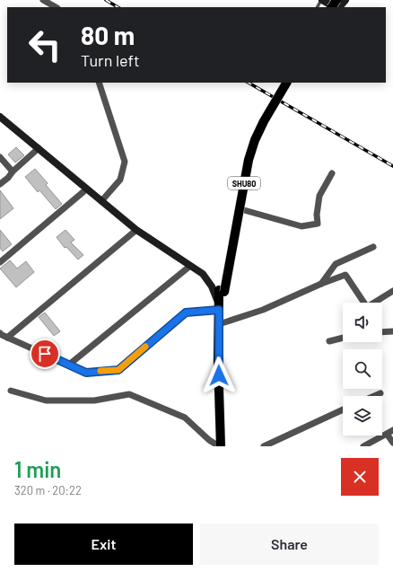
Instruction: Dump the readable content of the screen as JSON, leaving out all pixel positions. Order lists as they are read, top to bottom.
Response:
{
  "streets": {
    "main road": ["SHU80"]
  },
  "page": {
    "turn": ["80 m", "Turn left"],
    "heading": ["1 min", "320 m · 20:22"],
    "buttons": ["Exit", "Share"]
  }
}
